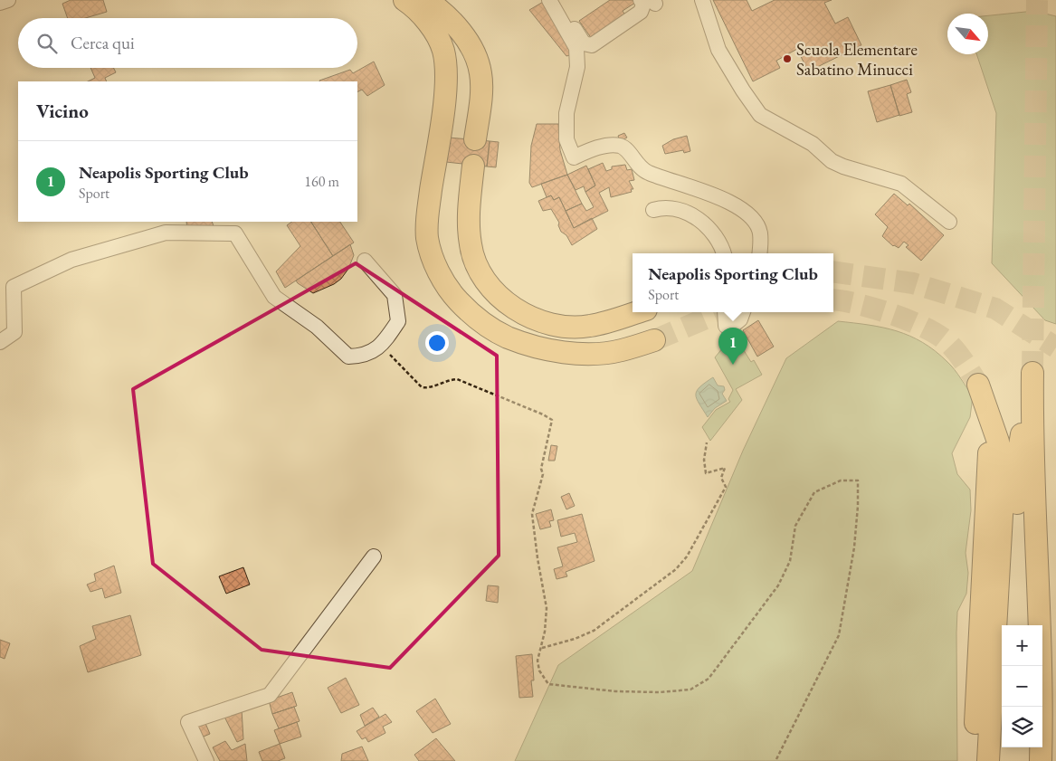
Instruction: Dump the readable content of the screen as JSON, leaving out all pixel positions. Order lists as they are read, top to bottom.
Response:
{
  "places": ["Scuola Elementare Sabatino Minucci"],
  "north": "bottom right",
  "page": {
    "search": "Cerca qui",
    "heading": "Vicino",
    "list": [
      {
        "mark": "1",
        "name": "Neapolis Sporting Club",
        "note": "Sport",
        "value": "160 m"
      }
    ],
    "popup": ["Neapolis Sporting Club", "Sport"],
    "pins": "1",
    "map_buttons": ["+", "−"]
  }
}
